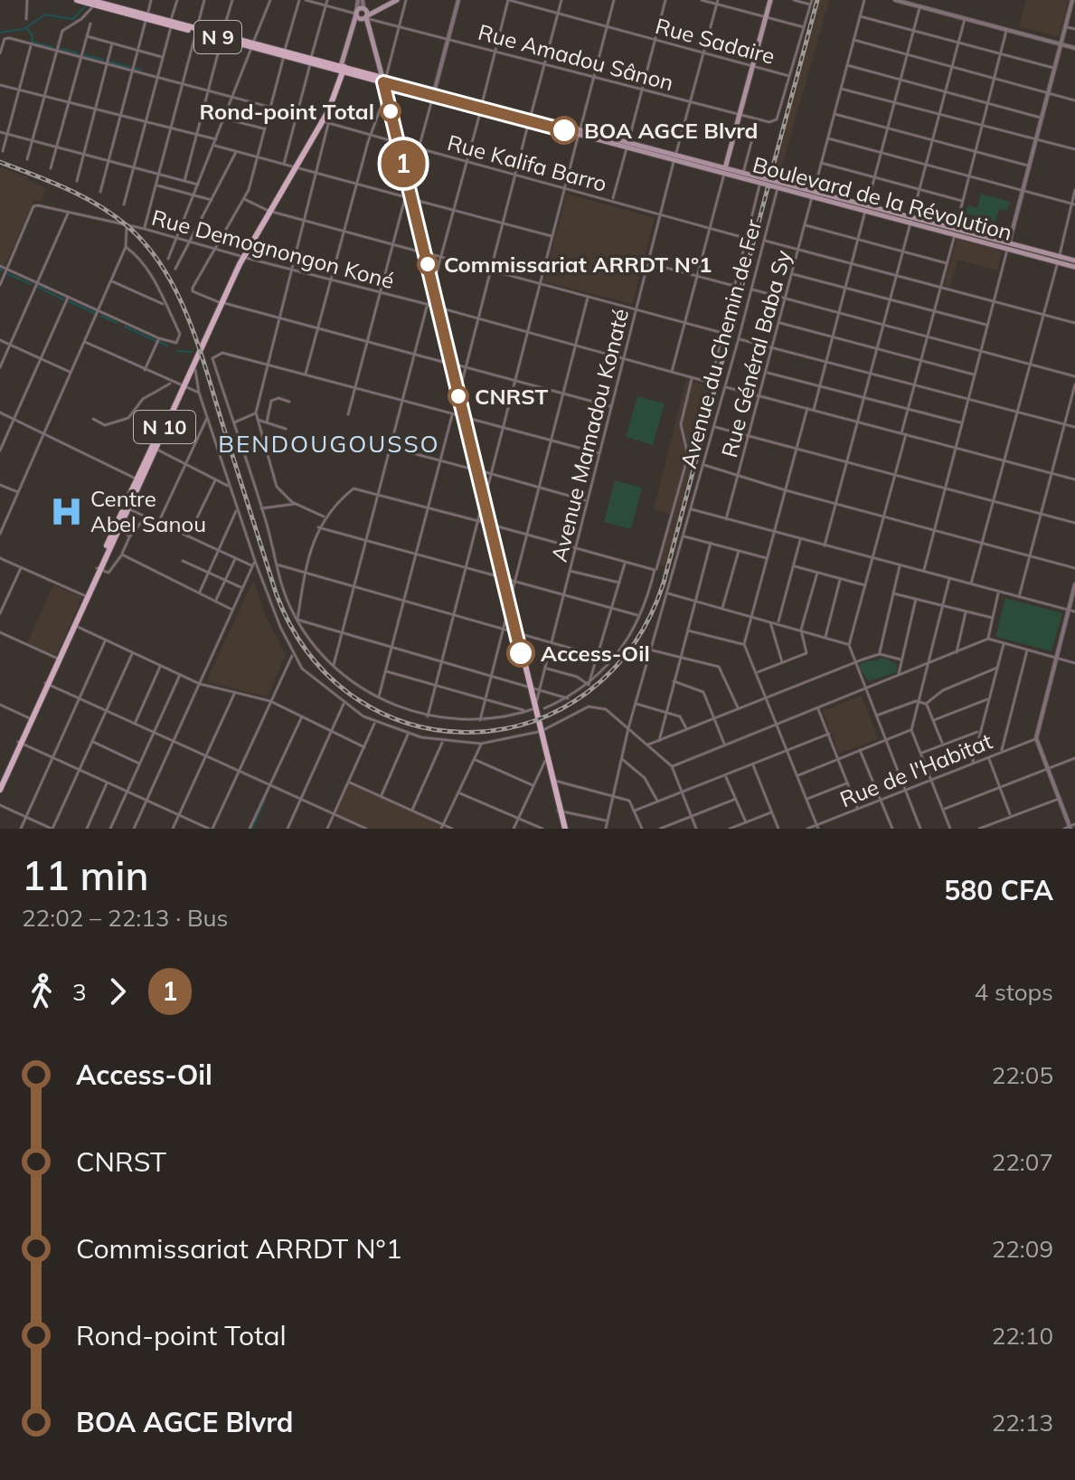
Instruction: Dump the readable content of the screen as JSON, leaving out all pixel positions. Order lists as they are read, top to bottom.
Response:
{
  "streets": {
    "main road": ["N 9", "Boulevard de la Révolution", "N 10"],
    "street": [
      "Rue Sadaire",
      "Rue Amadou Sânon",
      "Rue Kalifa Barro",
      "Rue Demognongon Koné",
      "Avenue du Chemin de Fer",
      "Rue Général Baba Sy",
      "Avenue Mamadou Konaté",
      "Rue de l'Habitat"
    ]
  },
  "crossings": [
    ["N 9", "Boulevard de la Révolution"],
    ["Rue Sadaire", "Rue Amadou Sânon"],
    ["Rue Sadaire", "Avenue Mamadou Konaté"],
    ["Rue Amadou Sânon", "N 10"],
    ["Rue Amadou Sânon", "Avenue Mamadou Konaté"],
    ["Rue Kalifa Barro", "Avenue du Chemin de Fer"],
    ["Rue Kalifa Barro", "N 10"],
    ["Rue Kalifa Barro", "Avenue Mamadou Konaté"],
    ["Boulevard de la Révolution", "Avenue du Chemin de Fer"],
    ["Boulevard de la Révolution", "Rue Général Baba Sy"],
    ["Boulevard de la Révolution", "N 10"],
    ["Boulevard de la Révolution", "Avenue Mamadou Konaté"],
    ["Rue Demognongon Koné", "Avenue du Chemin de Fer"],
    ["Rue Demognongon Koné", "N 10"],
    ["Rue Demognongon Koné", "Avenue Mamadou Konaté"]
  ],
  "districts": ["BENDOUGOUSSO"],
  "places": {
    "other": [
      "Rond-point Total",
      "BOA AGCE Blvrd",
      "Commissariat ARRDT N°1",
      "CNRST",
      "Access-Oil"
    ],
    "hospital": ["Centre Abel Sanou"]
  },
  "lines": ["bus line 1"],
  "page": {
    "on_map": "1",
    "heading": ["11 min", "22:02 – 22:13 · Bus", "580 CFA"],
    "legs": ["3", "1", "4 stops"],
    "list": [
      {
        "name": "Access-Oil",
        "value": "22:05"
      },
      {
        "name": "CNRST",
        "value": "22:07"
      },
      {
        "name": "Commissariat ARRDT N°1",
        "value": "22:09"
      },
      {
        "name": "Rond-point Total",
        "value": "22:10"
      },
      {
        "name": "BOA AGCE Blvrd",
        "value": "22:13"
      }
    ]
  }
}
